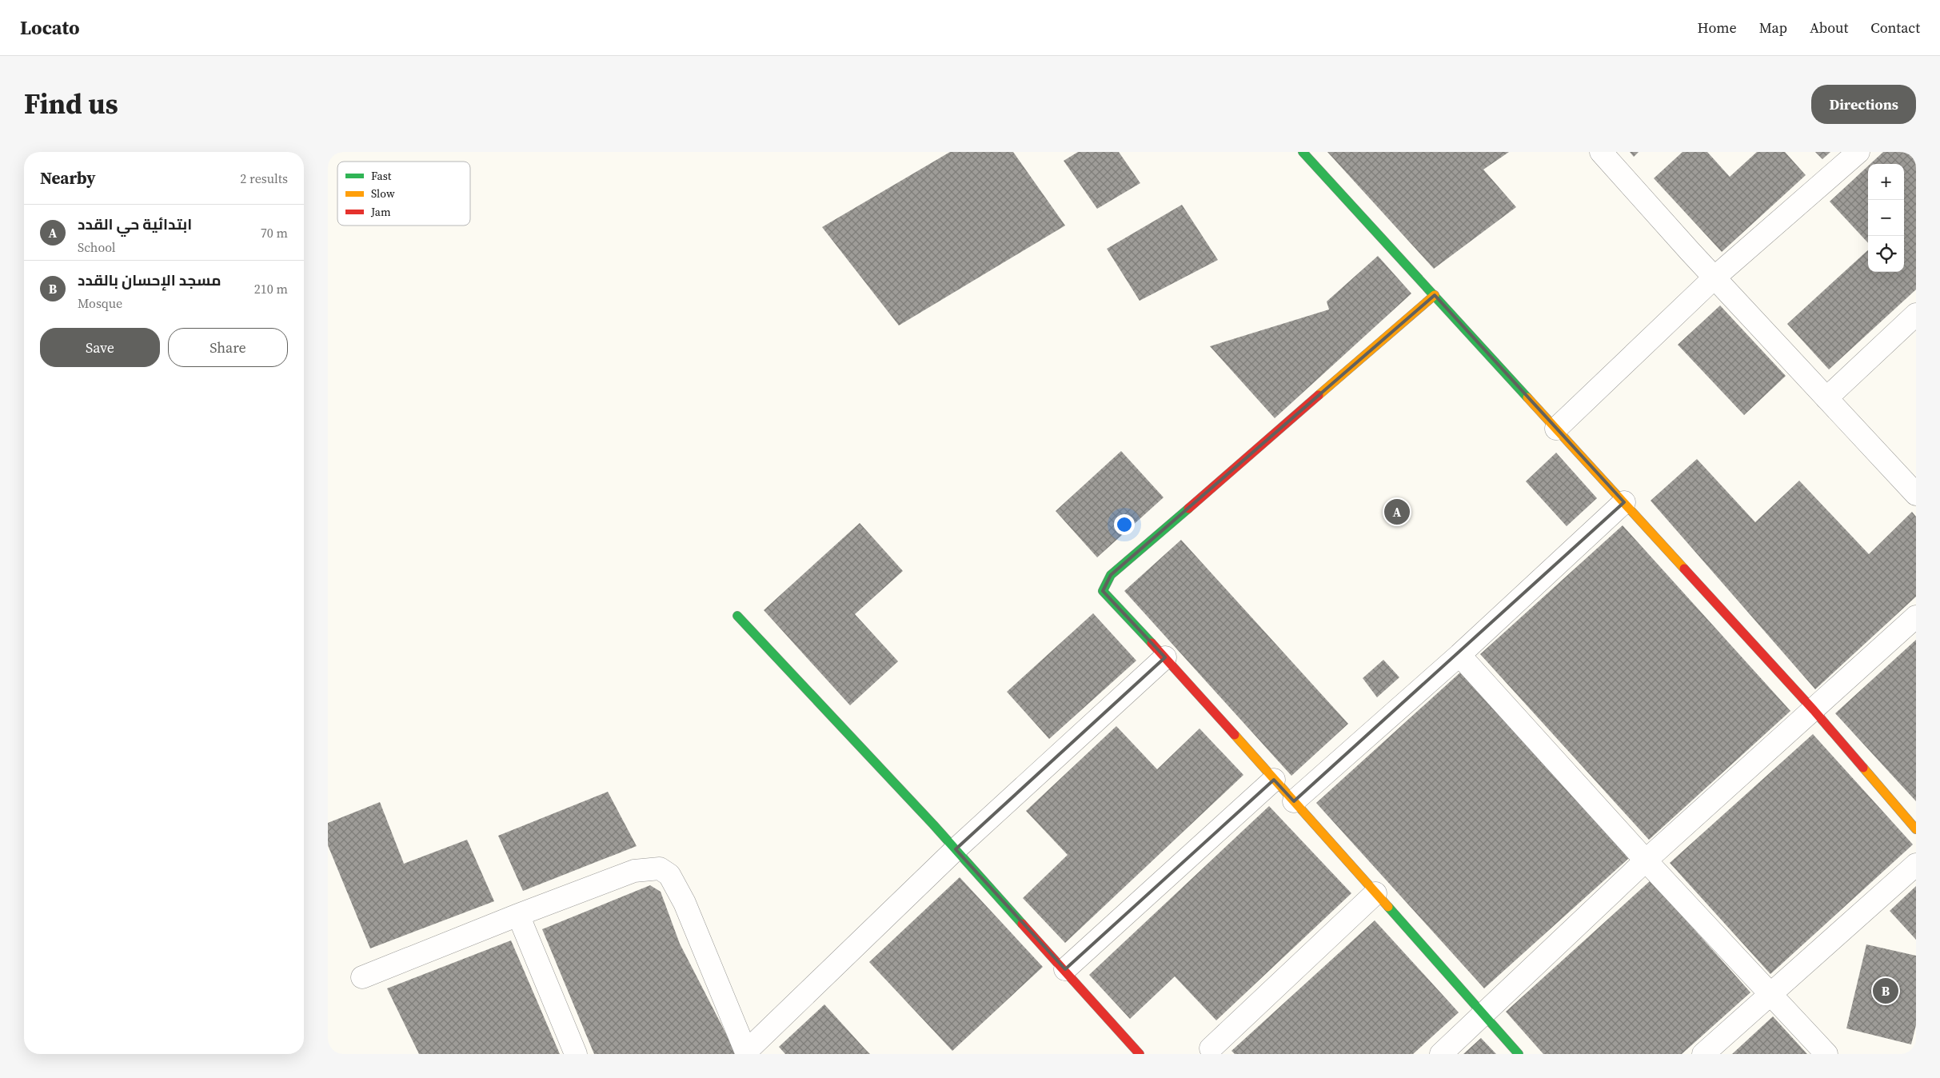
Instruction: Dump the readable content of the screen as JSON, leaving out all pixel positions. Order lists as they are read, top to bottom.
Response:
{
  "legend": ["Fast", "Slow", "Jam"],
  "page": {
    "header": "Locato",
    "nav": [
      "Home",
      "Map",
      "About",
      "Contact"
    ],
    "title": "Find us",
    "buttons": [
      "Directions",
      ["Save", "Share"]
    ],
    "heading": ["Nearby", "2 results"],
    "map_buttons": ["+", "−"],
    "list": [
      {
        "mark": "A",
        "name": "ابتدائية حي القدد",
        "note": "School",
        "value": "70 m"
      },
      {
        "mark": "B",
        "name": "مسجد الإحسان بالقدد",
        "note": "Mosque",
        "value": "210 m"
      }
    ],
    "pins": ["A", "B"]
  }
}
